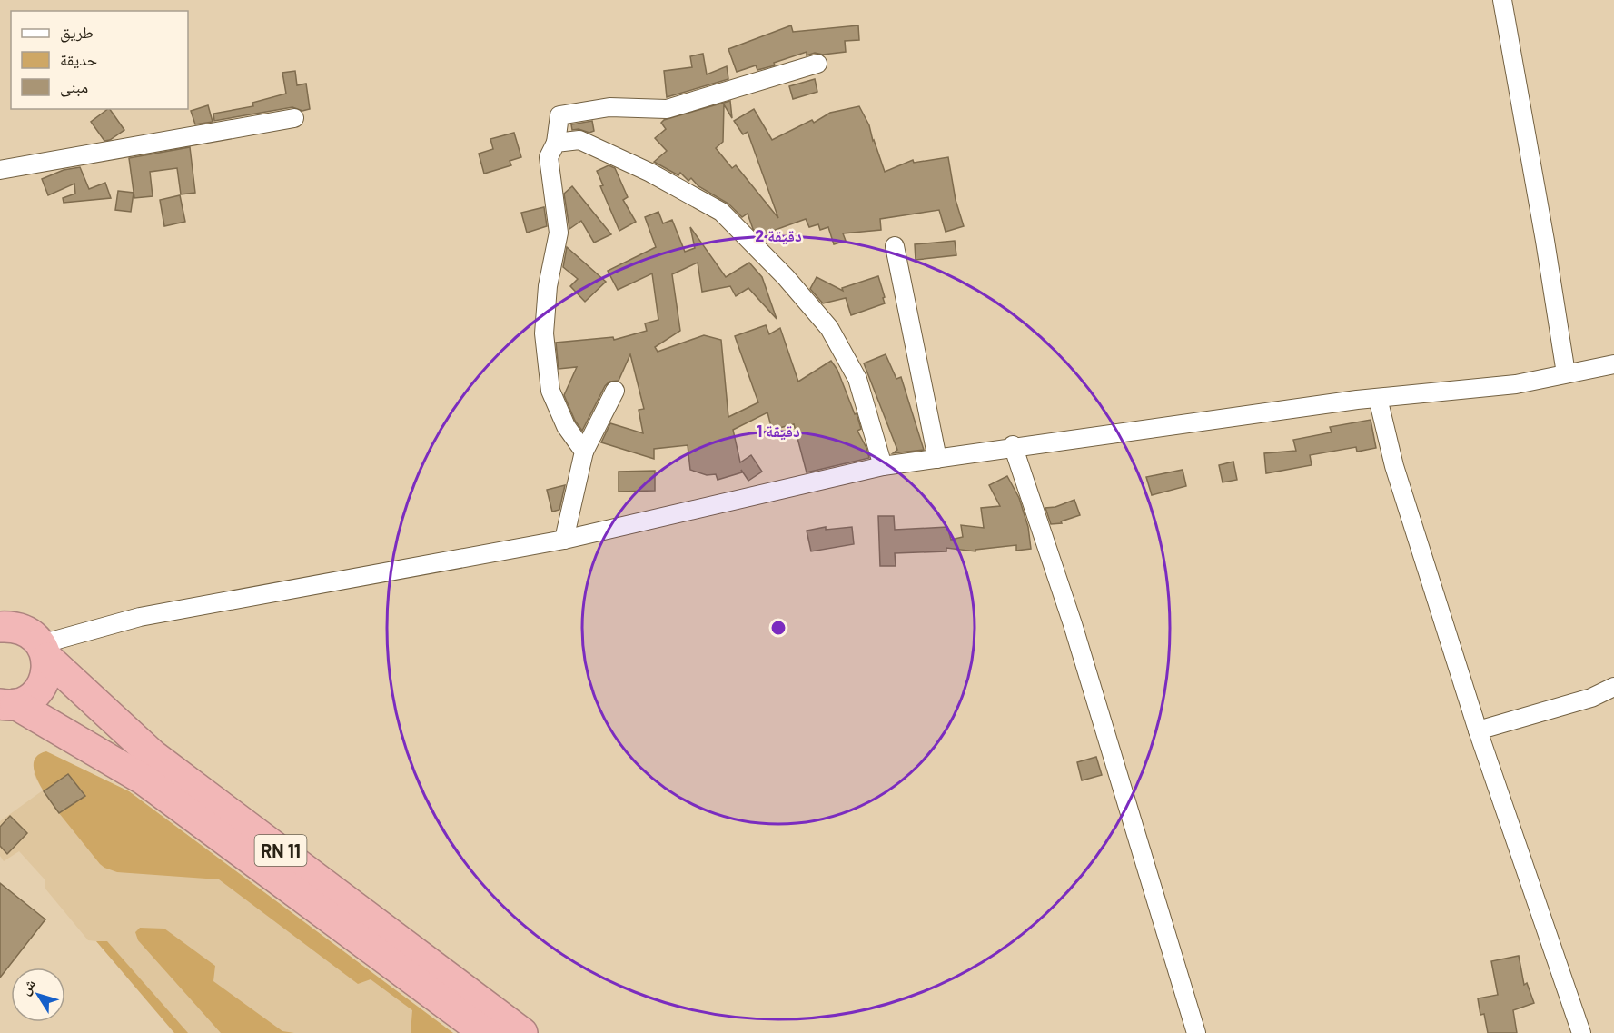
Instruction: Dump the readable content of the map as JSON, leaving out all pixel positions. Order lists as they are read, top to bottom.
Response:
{
  "streets": {
    "highway": ["RN 11"]
  },
  "legend": ["طريق", "حديقة", "مبنى"],
  "north": "top left",
  "rings": ["2 دقيقة", "1 دقيقة"]
}
